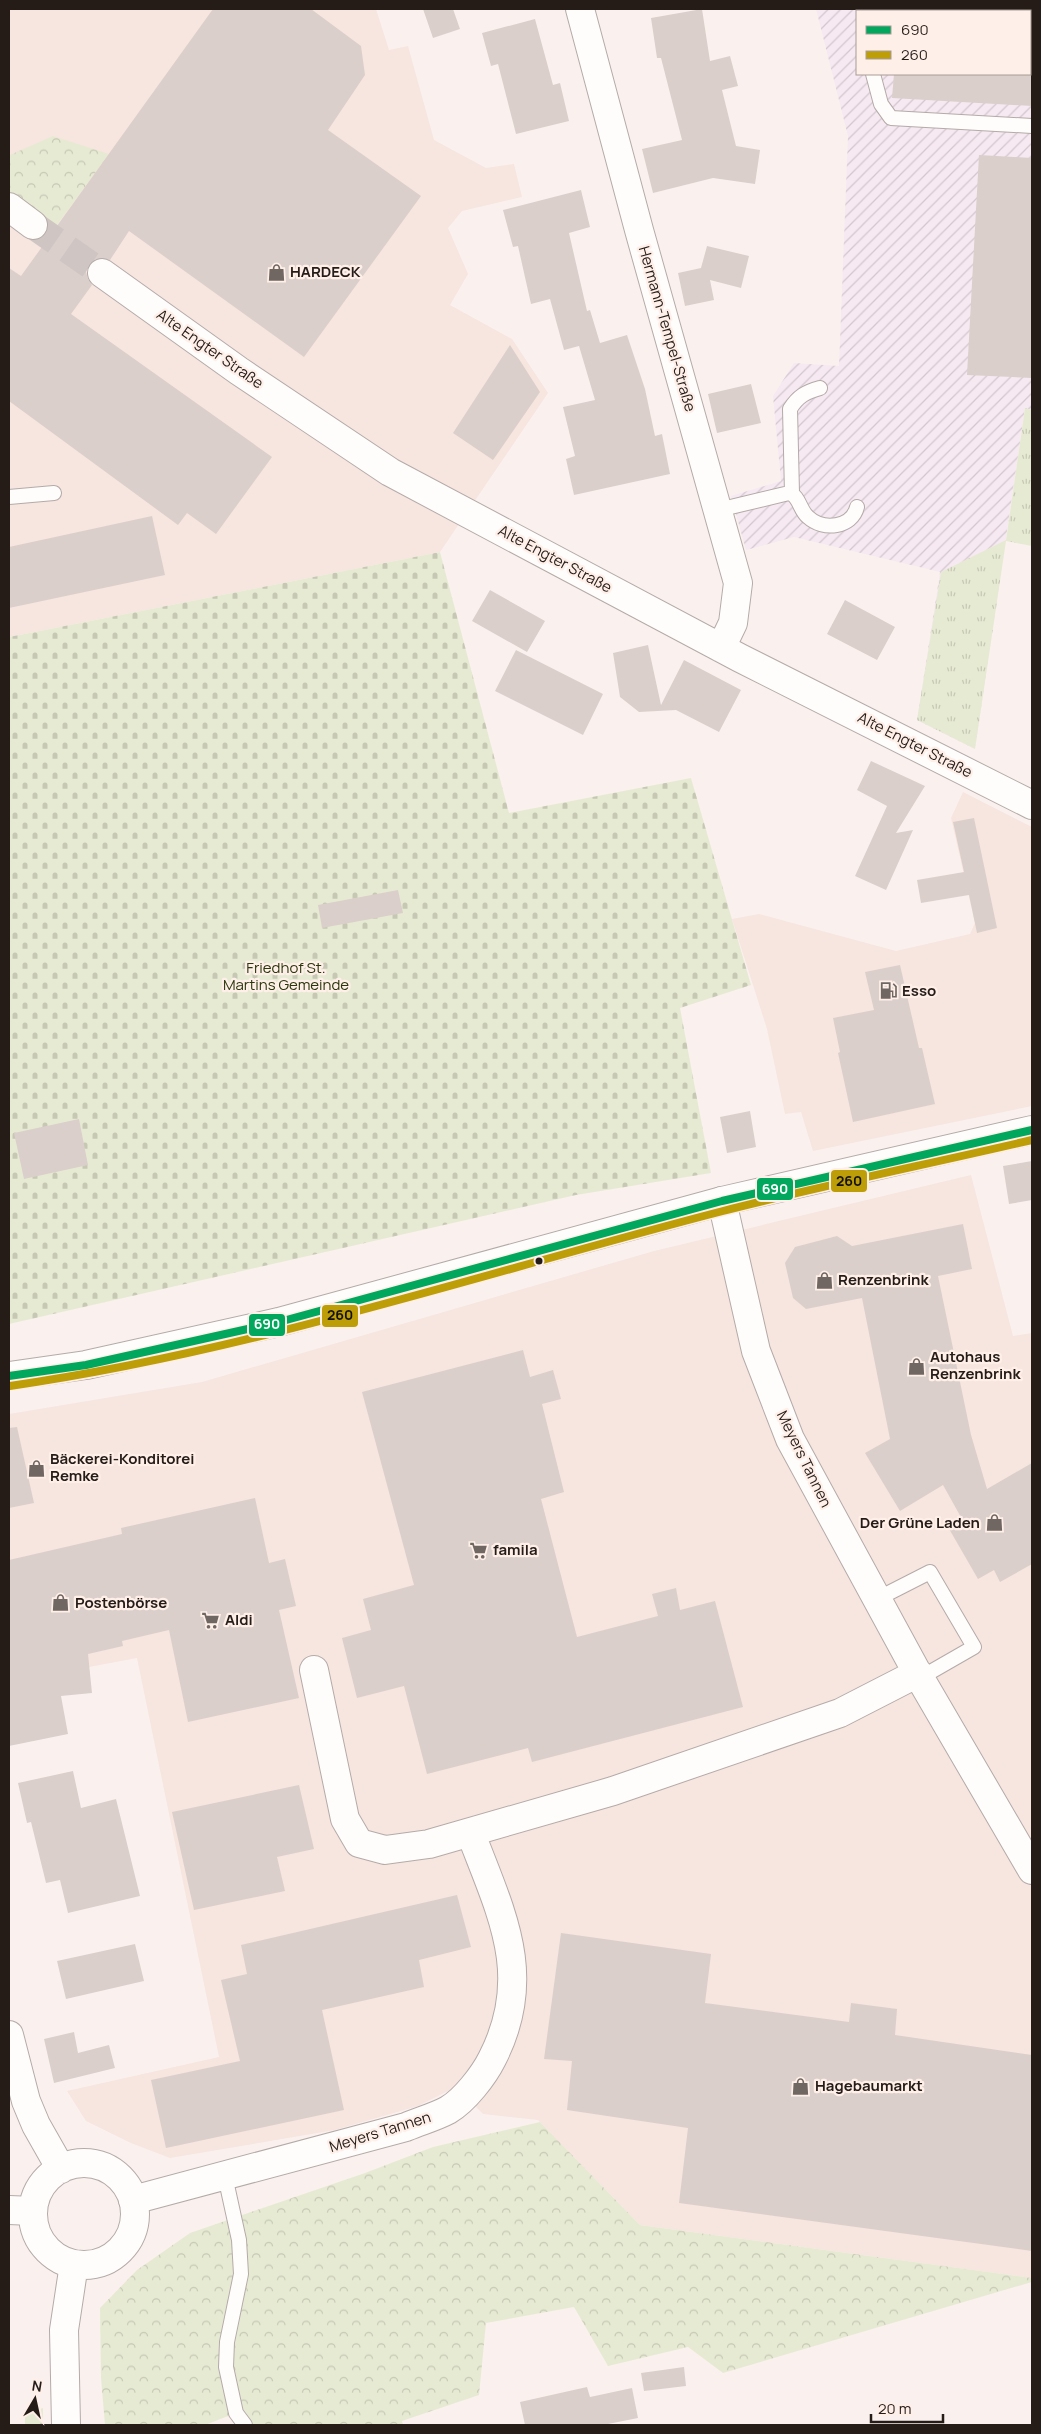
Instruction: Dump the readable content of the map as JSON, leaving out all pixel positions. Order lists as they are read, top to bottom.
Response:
{
  "streets": {
    "street": ["Hermann-Tempel-Straße", "Alte Engter Straße", "Meyers Tannen"]
  },
  "crossings": [
    ["Hermann-Tempel-Straße", "Alte Engter Straße"]
  ],
  "parks": ["Friedhof St. Martins Gemeinde"],
  "places": {
    "shop": [
      "HARDECK",
      "Renzenbrink",
      "Autohaus Renzenbrink",
      "Bäckerei-Konditorei Remke",
      "Der Grüne Laden",
      "Postenbörse",
      "Hagebaumarkt"
    ],
    "fuel station": ["Esso"],
    "supermarket": ["famila", "Aldi"]
  },
  "lines": ["transit line 690", "transit line 260"],
  "legend": ["690", "260"],
  "scale_bar": "20 m",
  "north": "top"
}
